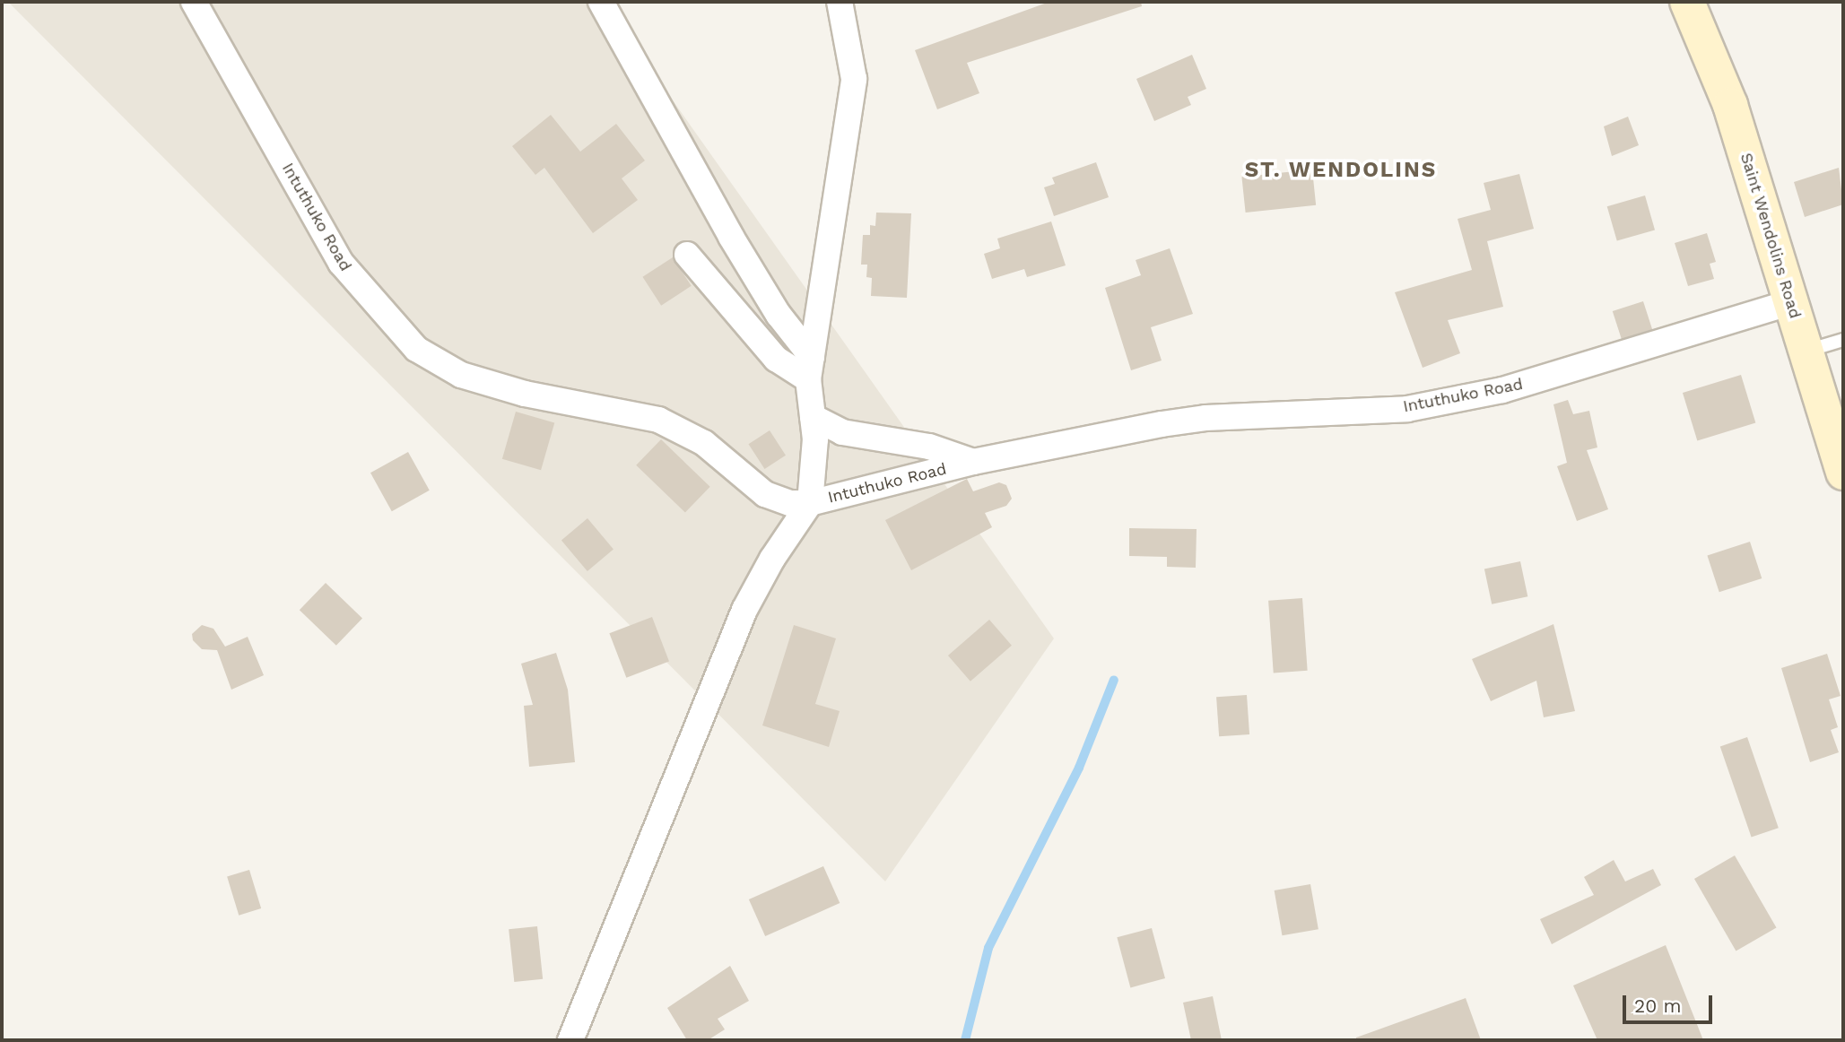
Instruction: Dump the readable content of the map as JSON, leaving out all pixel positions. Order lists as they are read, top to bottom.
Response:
{
  "streets": {
    "street": ["Intuthuko Road", "Saint Wendolins Road"]
  },
  "crossings": [
    ["Intuthuko Road", "Saint Wendolins Road"]
  ],
  "districts": ["ST. WENDOLINS"],
  "scale_bar": "20 m"
}
